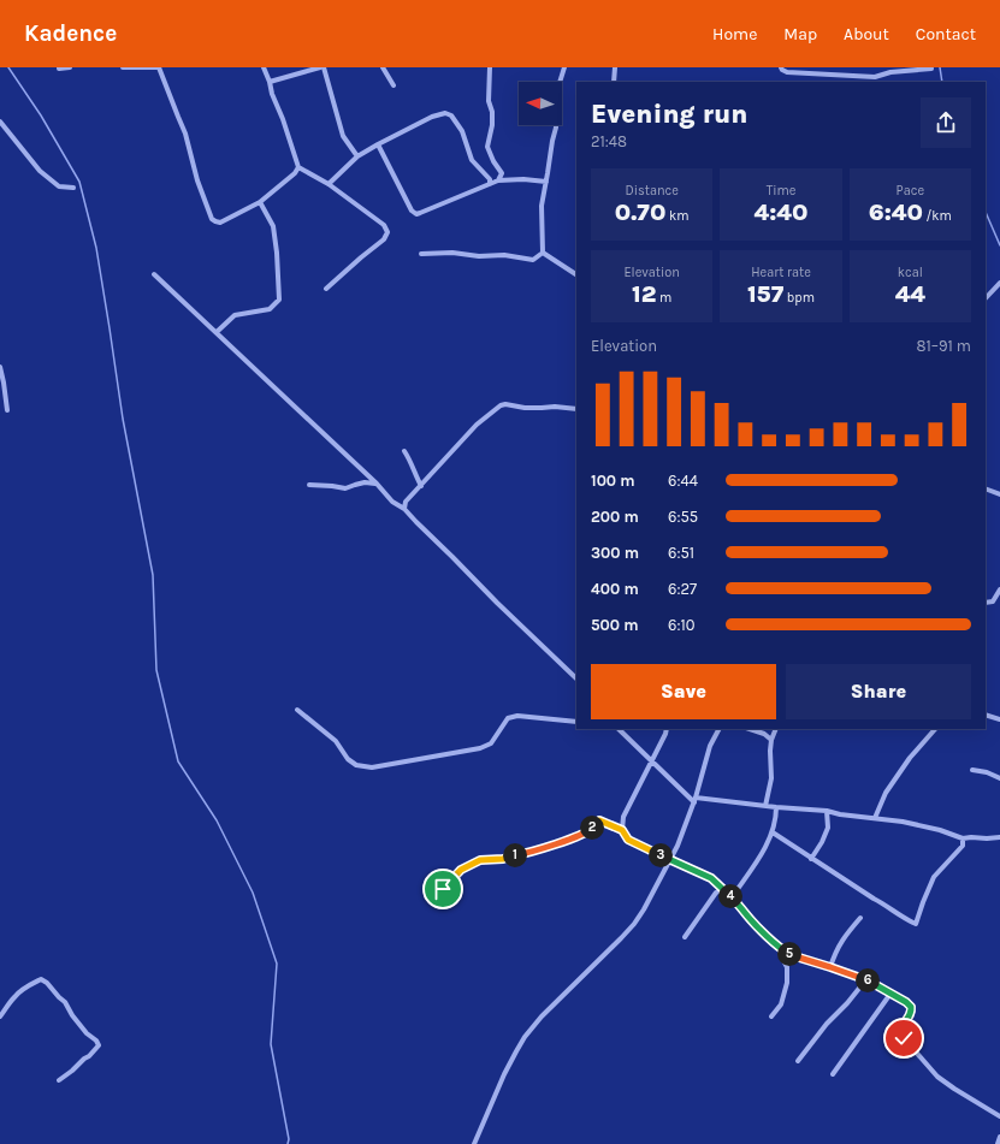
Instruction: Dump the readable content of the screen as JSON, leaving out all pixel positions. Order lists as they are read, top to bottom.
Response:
{
  "north": "left",
  "page": {
    "header": "Kadence",
    "nav": [
      "Home",
      "Map",
      "About",
      "Contact"
    ],
    "heading": ["Evening run", "21:48"],
    "stats": [
      ["Distance", "0.70 km"],
      ["Time", "4:40"],
      ["Pace", "6:40 /km"],
      ["Elevation", "12 m"],
      ["Heart rate", "157 bpm"],
      ["kcal", "44"]
    ],
    "chart": ["Elevation", "81–91 m"],
    "list": [
      {
        "name": "100 m",
        "note": "6:44"
      },
      {
        "name": "200 m",
        "note": "6:55"
      },
      {
        "name": "300 m",
        "note": "6:51"
      },
      {
        "name": "400 m",
        "note": "6:27"
      },
      {
        "name": "500 m",
        "note": "6:10"
      }
    ],
    "buttons": ["Save", "Share"],
    "pins": [
      "2",
      "1",
      "3",
      "4",
      "5",
      "6"
    ]
  }
}
